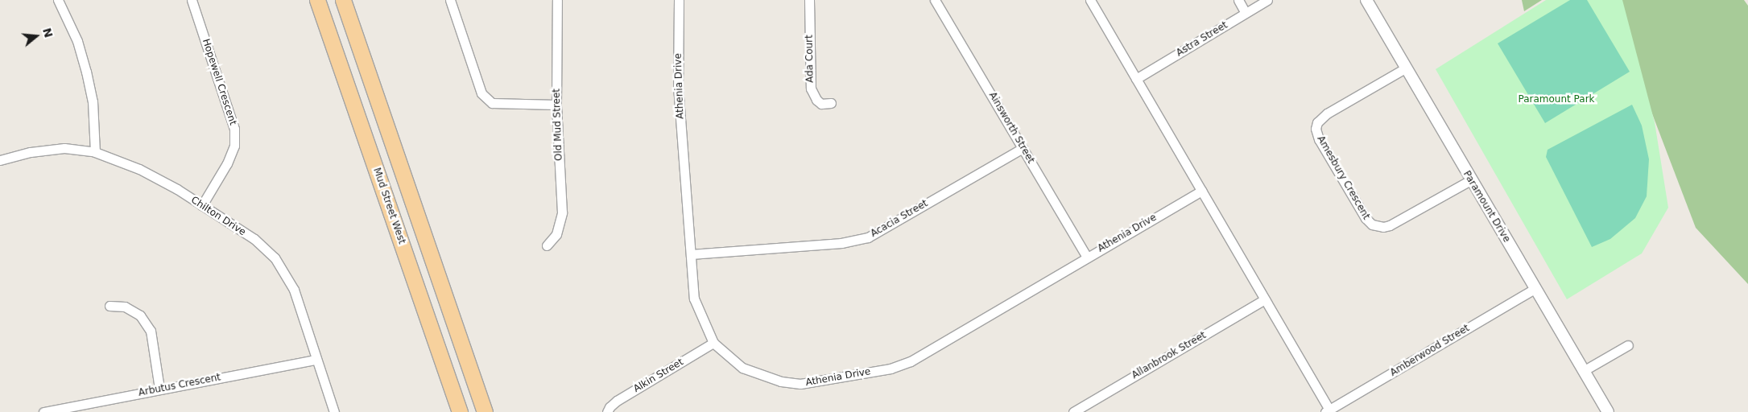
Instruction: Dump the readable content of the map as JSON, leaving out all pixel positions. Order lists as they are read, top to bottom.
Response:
{
  "streets": {
    "main road": ["Mud Street West"],
    "street": [
      "Astra Street",
      "Ada Court",
      "Hopewell Crescent",
      "Athenia Drive",
      "Old Mud Street",
      "Ainsworth Street",
      "Amesbury Crescent",
      "Paramount Drive",
      "Chilton Drive",
      "Acacia Street",
      "Amberwood Street",
      "Allanbrook Street",
      "Alkin Street",
      "Arbutus Crescent"
    ]
  },
  "crossings": [
    ["Hopewell Crescent", "Chilton Drive"],
    ["Athenia Drive", "Ainsworth Street"],
    ["Athenia Drive", "Acacia Street"],
    ["Athenia Drive", "Alkin Street"],
    ["Ainsworth Street", "Acacia Street"],
    ["Amesbury Crescent", "Paramount Drive"],
    ["Paramount Drive", "Amberwood Street"],
    ["Chilton Drive", "Arbutus Crescent"]
  ],
  "parks": ["Paramount Park"],
  "north": "right"
}
